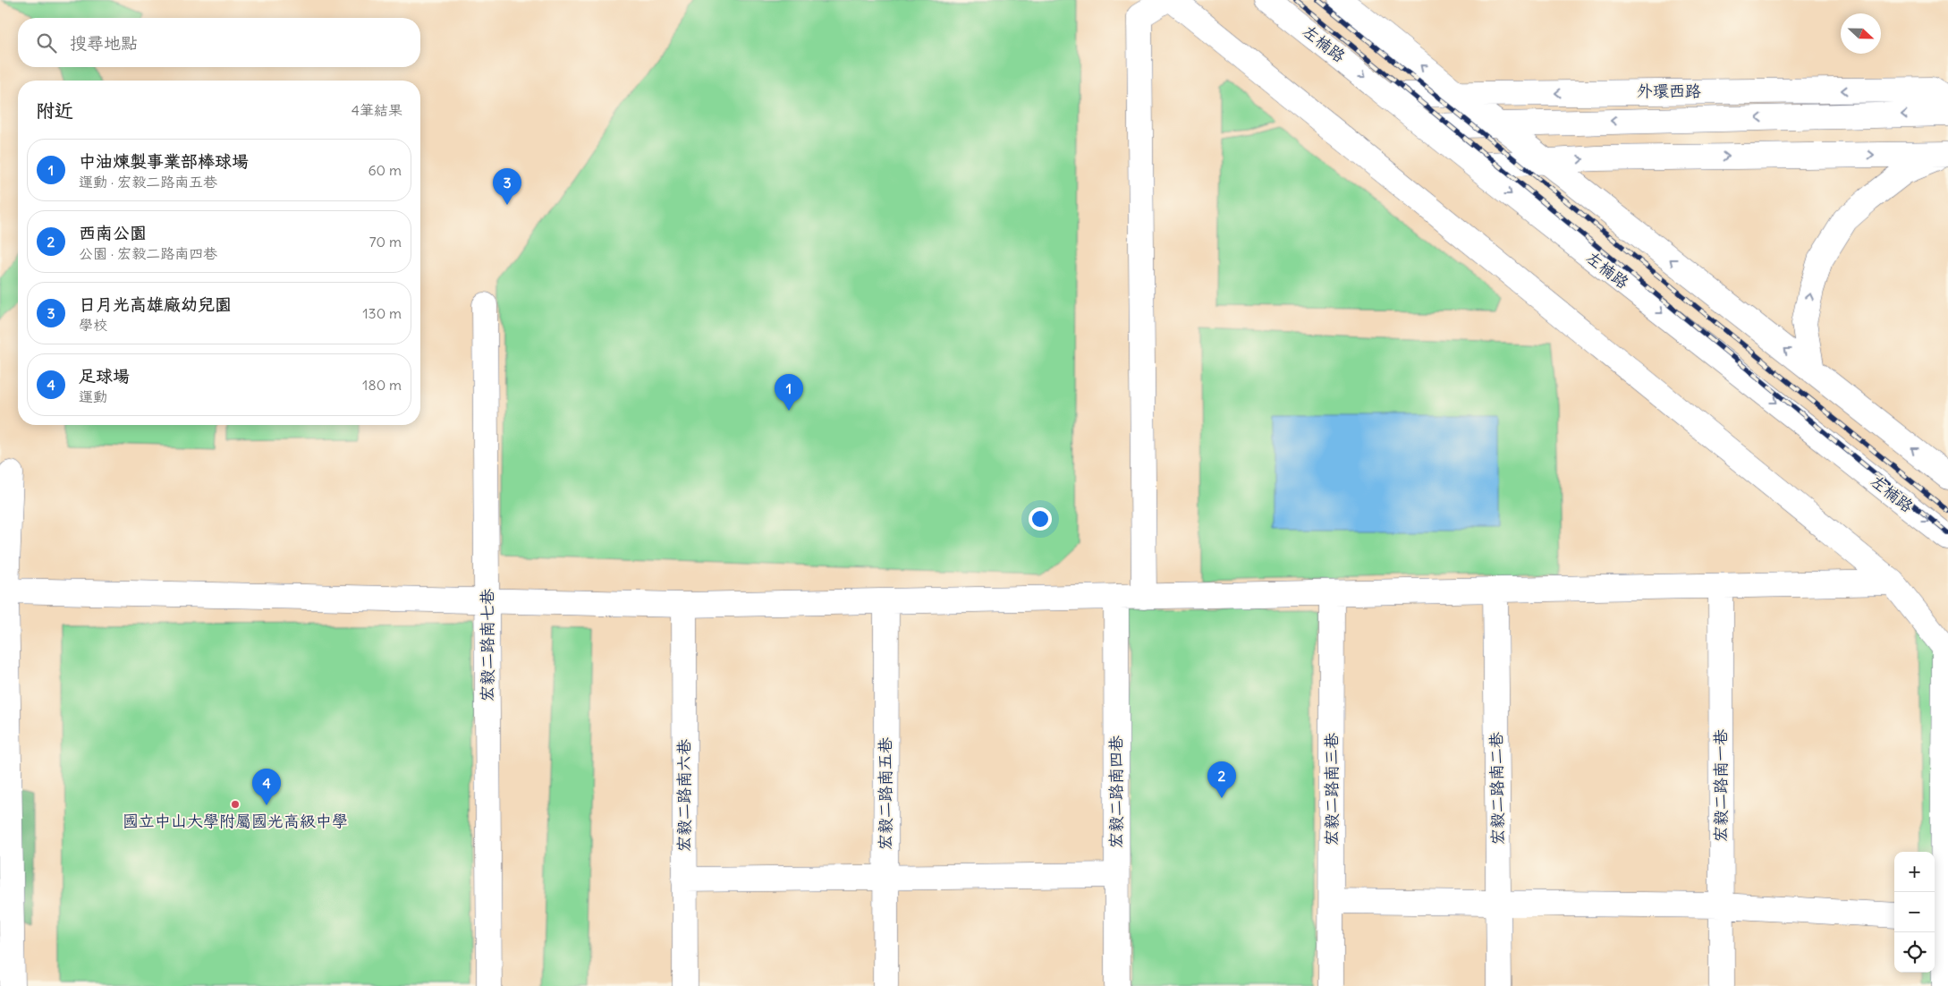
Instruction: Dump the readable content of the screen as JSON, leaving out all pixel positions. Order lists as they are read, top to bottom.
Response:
{
  "streets": {
    "street": [
      "左楠路",
      "外環西路",
      "宏毅二路南七巷",
      "宏毅二路南一巷",
      "宏毅二路南二巷",
      "宏毅二路南三巷",
      "宏毅二路南四巷",
      "宏毅二路南五巷",
      "宏毅二路南六巷"
    ]
  },
  "crossings": [
    ["左楠路", "外環西路"]
  ],
  "places": ["國立中山大學附屬國光高級中學"],
  "north": "right",
  "page": {
    "search": "搜尋地點",
    "heading": ["附近", "4筆結果"],
    "list": [
      {
        "mark": "1",
        "name": "中油煉製事業部棒球場",
        "note": "運動 · 宏毅二路南五巷",
        "value": "60 m"
      },
      {
        "mark": "2",
        "name": "西南公園",
        "note": "公園 · 宏毅二路南四巷",
        "value": "70 m"
      },
      {
        "mark": "3",
        "name": "日月光高雄廠幼兒園",
        "note": "學校",
        "value": "130 m"
      },
      {
        "mark": "4",
        "name": "足球場",
        "note": "運動",
        "value": "180 m"
      }
    ],
    "pins": [
      "3",
      "1",
      "2",
      "4"
    ],
    "map_buttons": ["+", "−"]
  }
}
